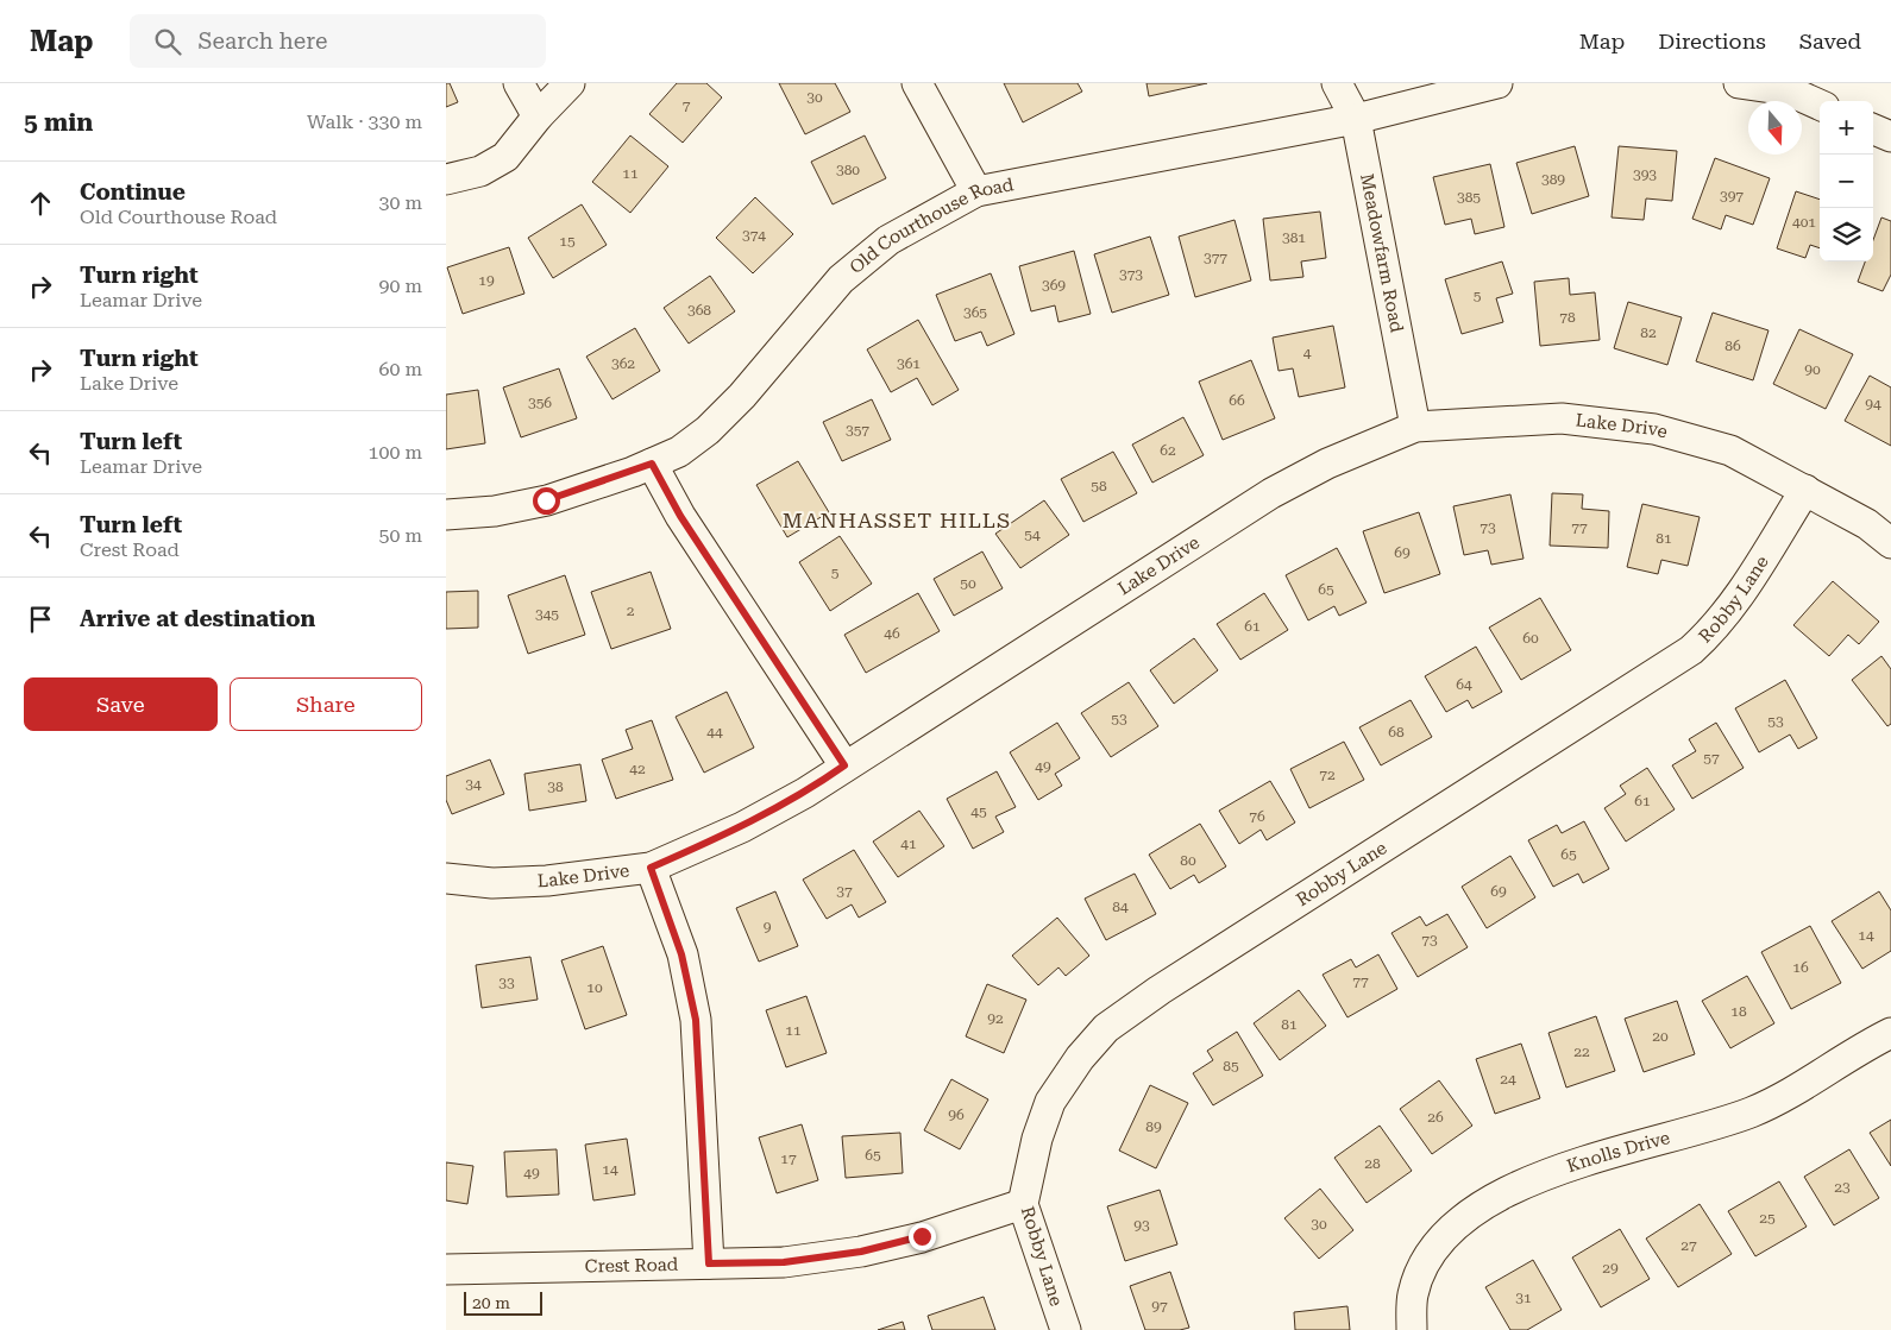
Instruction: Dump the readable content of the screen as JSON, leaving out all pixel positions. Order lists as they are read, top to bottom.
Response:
{
  "streets": {
    "street": [
      "Old Courthouse Road",
      "Meadowfarm Road",
      "Lake Drive",
      "Robby Lane",
      "Knolls Drive",
      "Crest Road"
    ]
  },
  "crossings": [
    ["Old Courthouse Road", "Meadowfarm Road"],
    ["Meadowfarm Road", "Lake Drive"],
    ["Lake Drive", "Robby Lane"],
    ["Robby Lane", "Crest Road"]
  ],
  "districts": ["MANHASSET HILLS"],
  "house_numbers": [
    "30",
    "7",
    "380",
    "11",
    "393",
    "389",
    "397",
    "385",
    "401",
    "374",
    "381",
    "15",
    "377",
    "373",
    "19",
    "369",
    "5",
    "368",
    "365",
    "78",
    "82",
    "86",
    "4",
    "362",
    "361",
    "90",
    "66",
    "356",
    "94",
    "357",
    "62",
    "58",
    "73",
    "77",
    "54",
    "81",
    "69",
    "5",
    "50",
    "65",
    "2",
    "345",
    "61",
    "46",
    "60",
    "64",
    "53",
    "53",
    "44",
    "68",
    "57",
    "49",
    "42",
    "72",
    "34",
    "38",
    "61",
    "45",
    "76",
    "41",
    "65",
    "80",
    "37",
    "69",
    "84",
    "9",
    "14",
    "73",
    "16",
    "77",
    "33",
    "10",
    "18",
    "92",
    "81",
    "11",
    "20",
    "22",
    "85",
    "24",
    "96",
    "26",
    "89",
    "65",
    "17",
    "28",
    "14",
    "49",
    "23",
    "25",
    "30",
    "93",
    "27",
    "29",
    "31",
    "97"
  ],
  "scale_bar": "20 m",
  "north": "bottom",
  "page": {
    "header": "Map",
    "search": "Search here",
    "nav": ["Map", "Directions", "Saved"],
    "heading": ["5 min", "Walk · 330 m"],
    "map_buttons": ["+", "−"],
    "list": [
      ["Continue", "Old Courthouse Road", "30 m"],
      ["Turn right", "Leamar Drive", "90 m"],
      ["Turn right", "Lake Drive", "60 m"],
      ["Turn left", "Leamar Drive", "100 m"],
      ["Turn left", "Crest Road", "50 m"],
      "Arrive at destination"
    ],
    "buttons": ["Save", "Share"],
    "scale": "20 m"
  }
}
